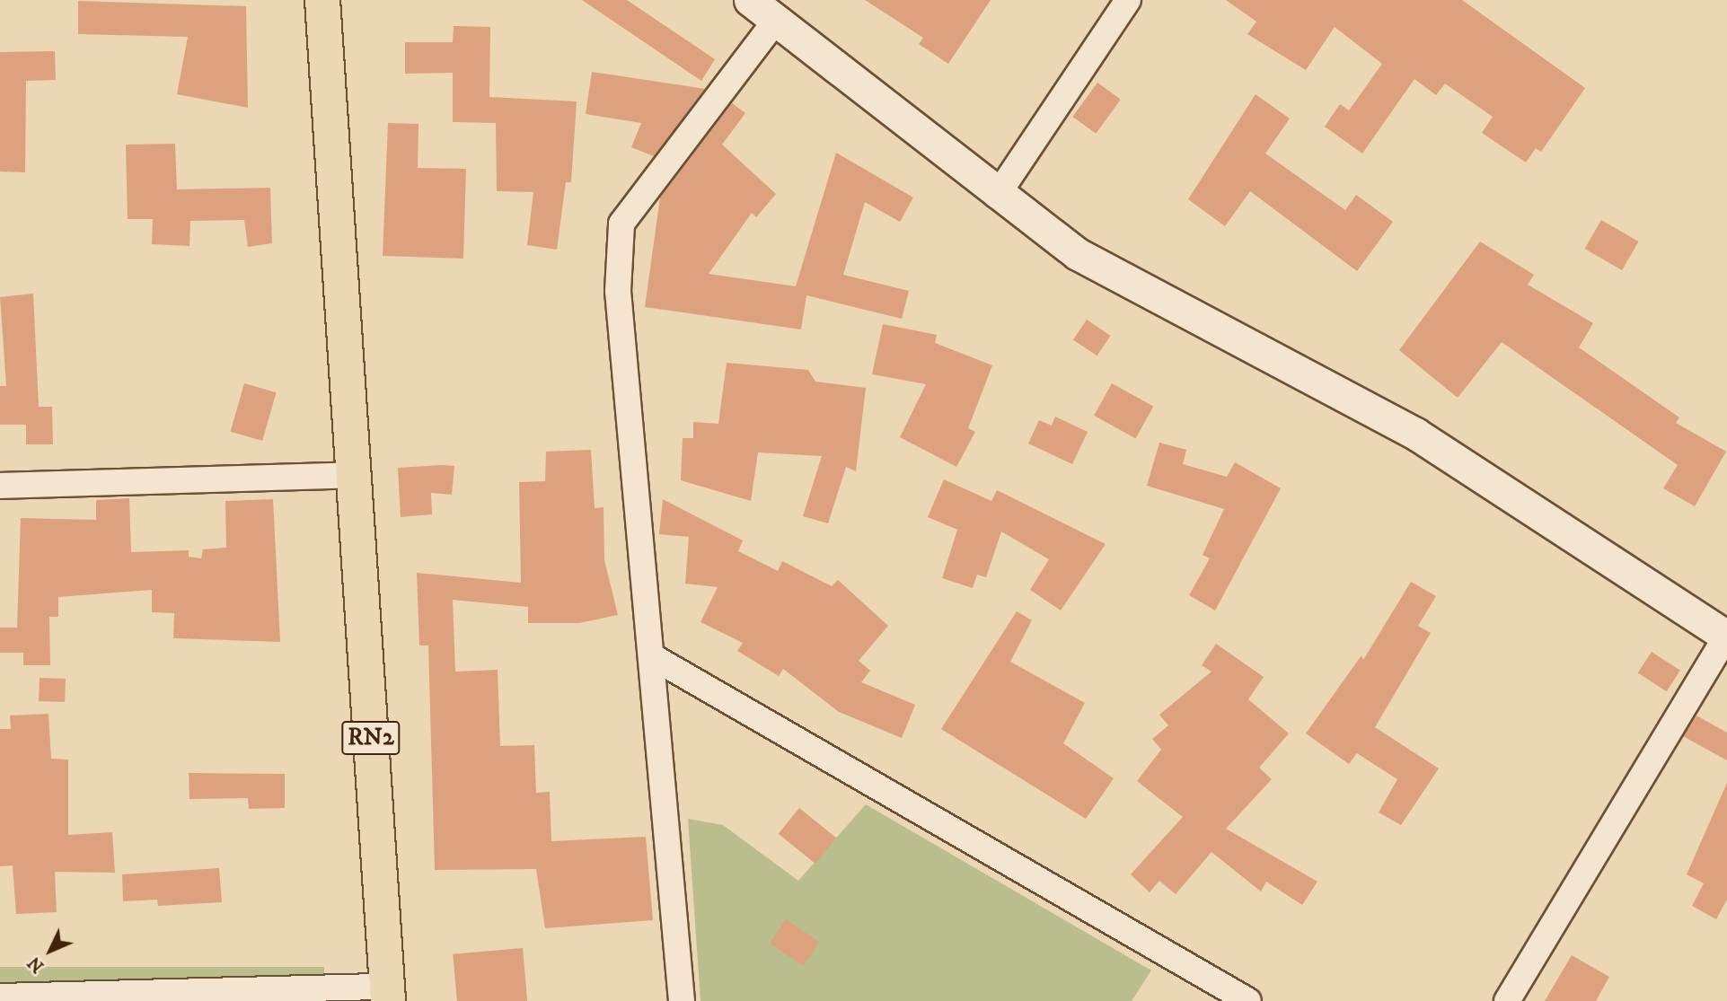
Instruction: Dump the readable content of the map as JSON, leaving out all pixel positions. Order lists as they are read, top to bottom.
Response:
{
  "streets": {
    "highway": ["RN2"]
  },
  "north": "bottom left"
}
